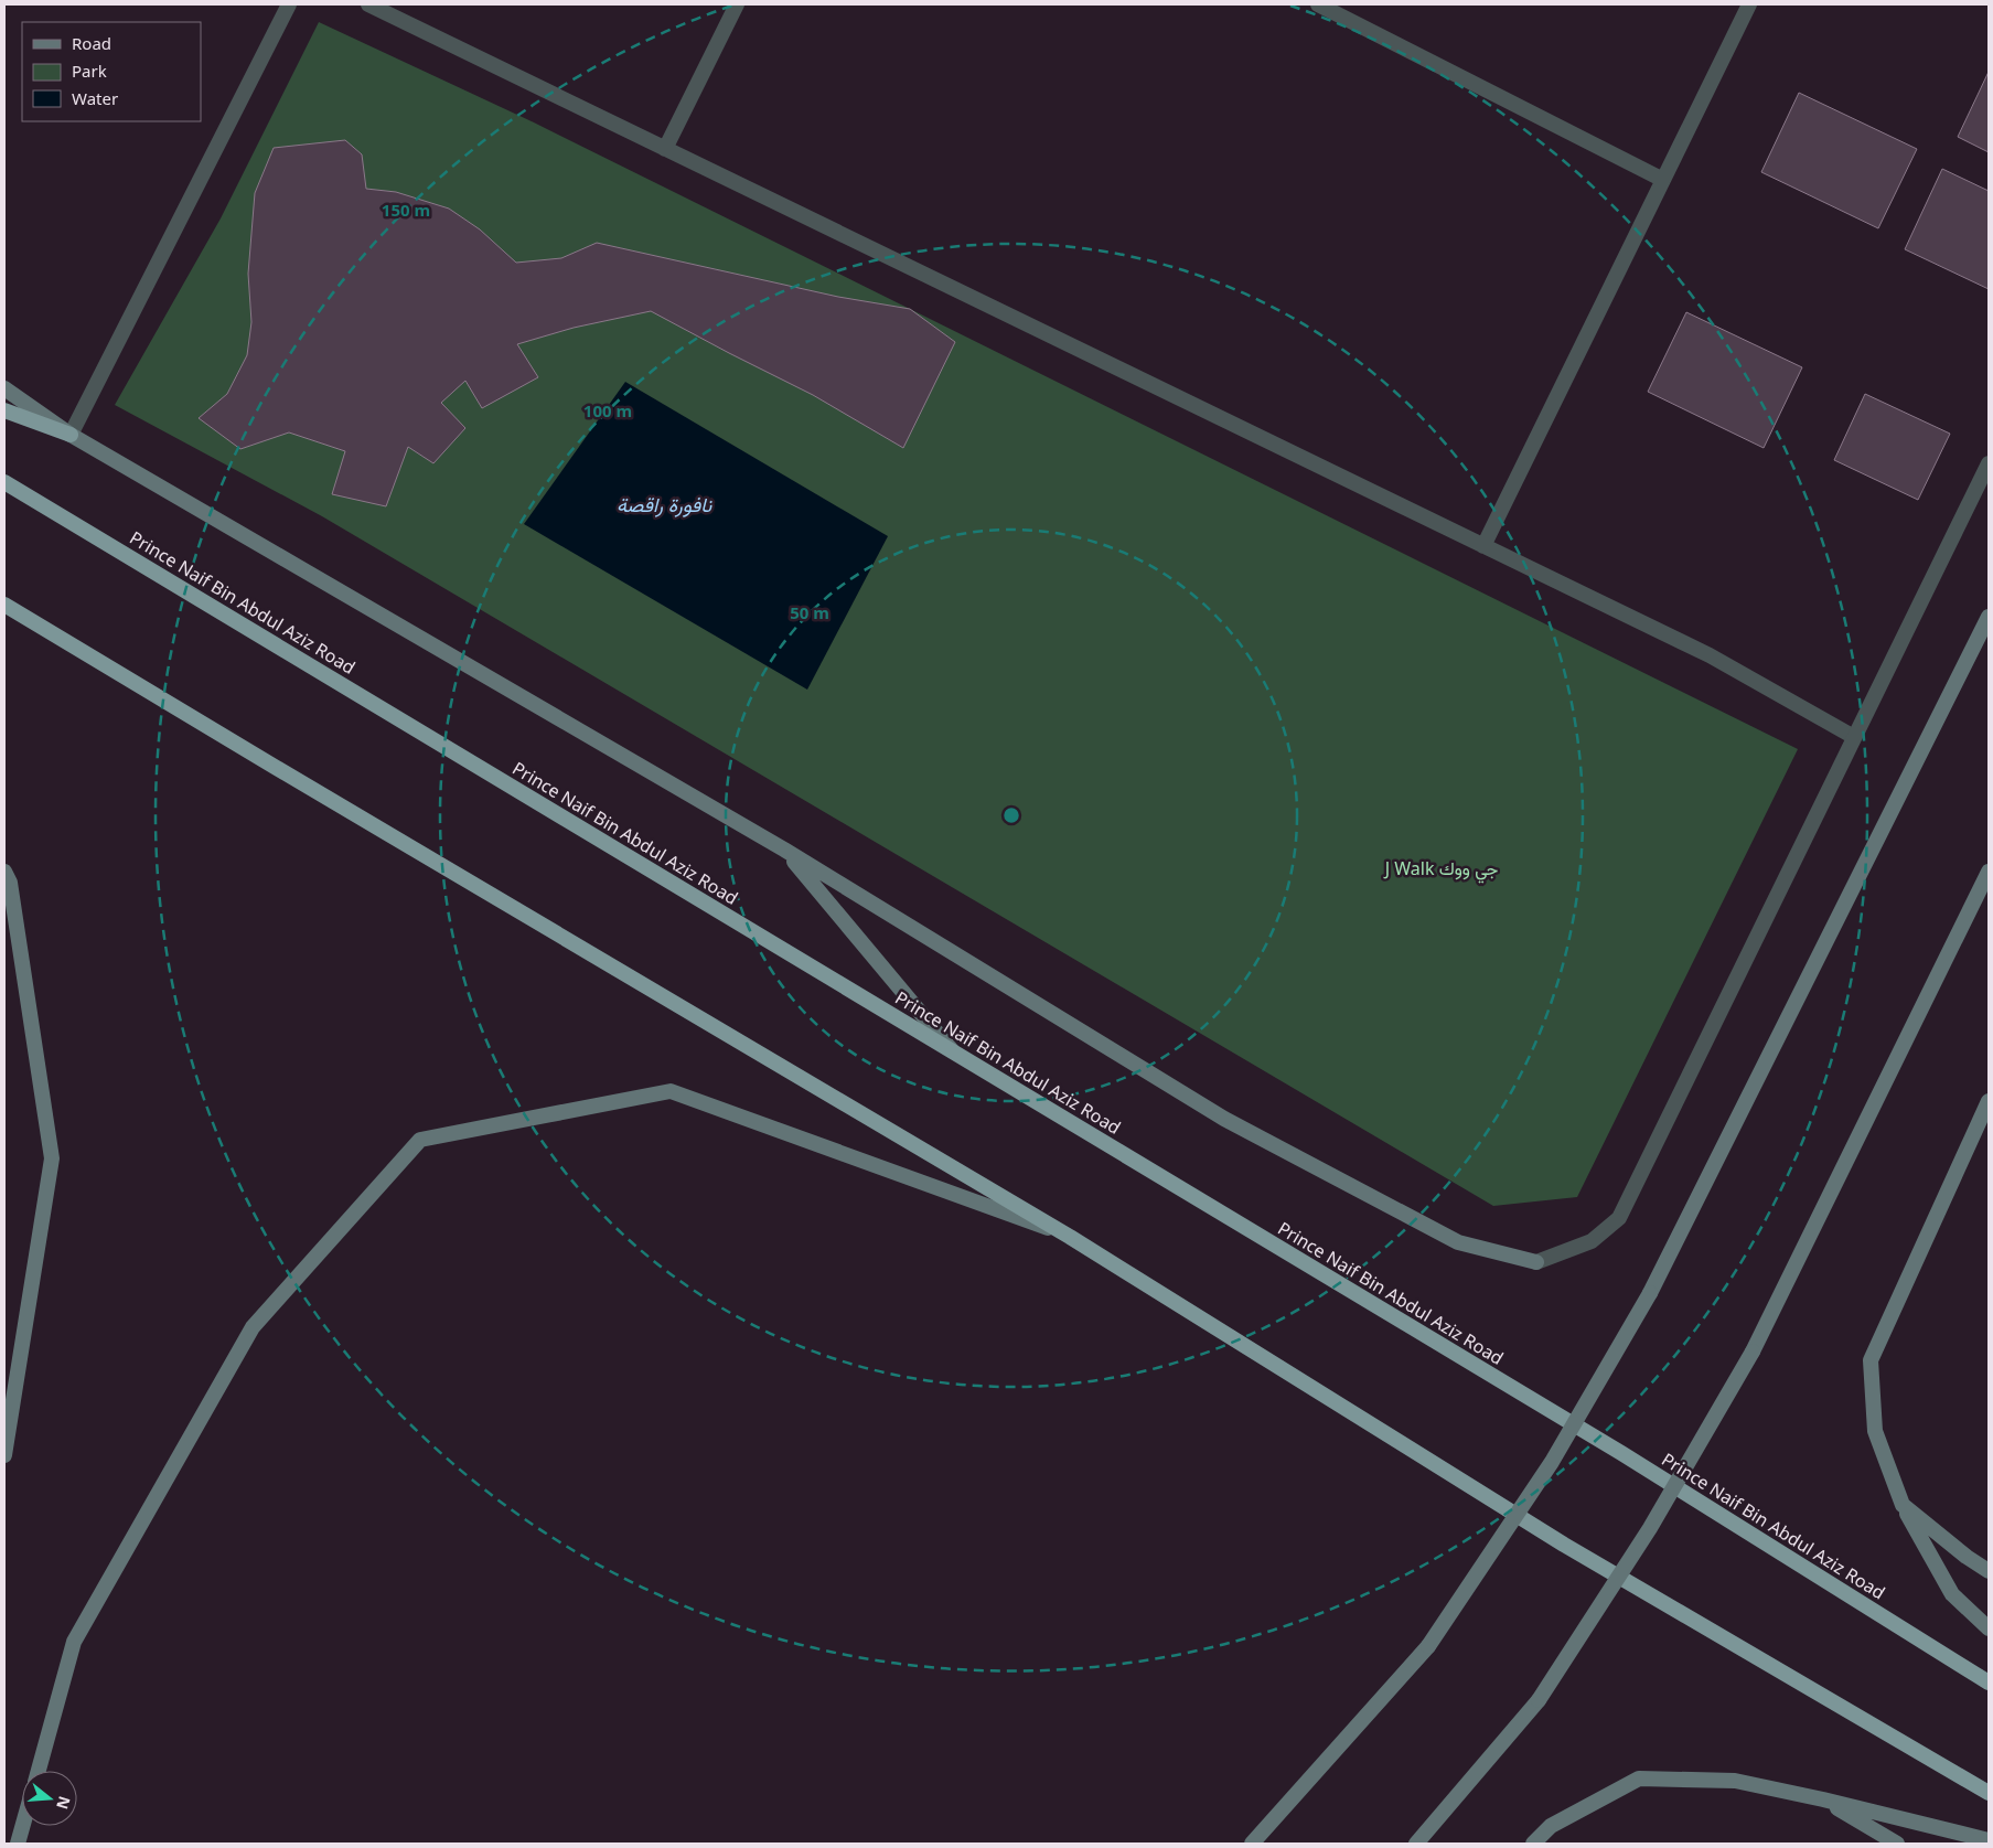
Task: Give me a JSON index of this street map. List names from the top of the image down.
{
  "streets": {
    "highway": ["Prince Naif Bin Abdul Aziz Road"]
  },
  "water": ["نافورة راقصة"],
  "parks": ["J Walk جي ووك"],
  "legend": ["Road", "Park", "Water"],
  "north": "right",
  "rings": ["150 m", "100 m", "50 m"]
}
